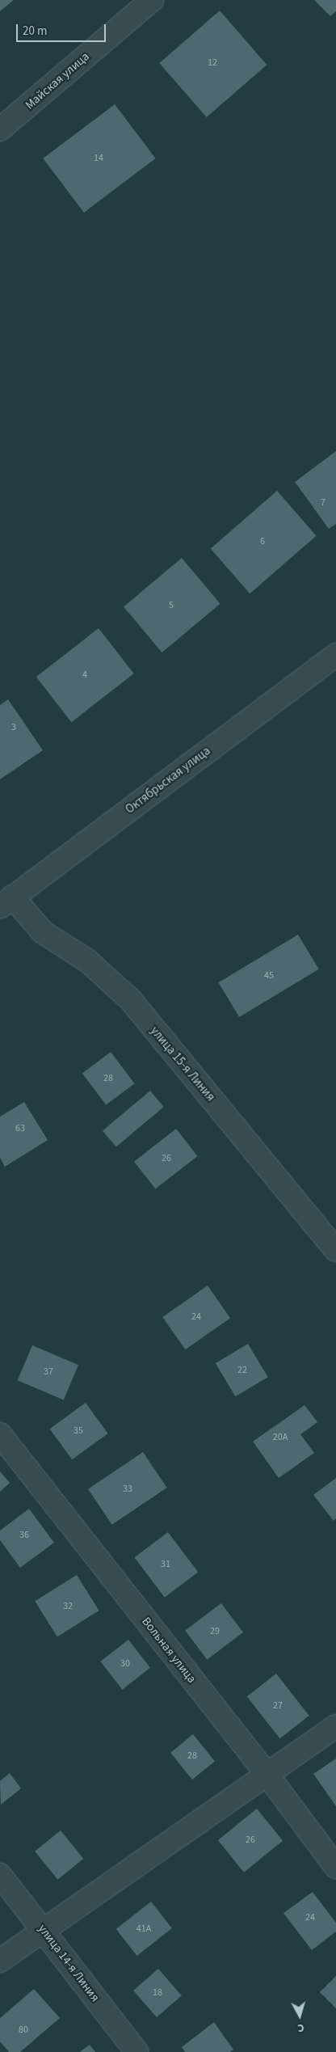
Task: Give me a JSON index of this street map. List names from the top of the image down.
{
  "streets": {
    "street": [
      "Майская улица",
      "Октябрьская улица",
      "улица 15-я Линия",
      "Вольная улица",
      "улица 14-я Линия"
    ]
  },
  "crossings": [
    ["Октябрьская улица", "улица 15-я Линия"]
  ],
  "house_numbers": [
    "12",
    "14",
    "7",
    "6",
    "5",
    "4",
    "3",
    "45",
    "28",
    "63",
    "26",
    "24",
    "22",
    "37",
    "35",
    "20А",
    "33",
    "36",
    "31",
    "32",
    "29",
    "30",
    "27",
    "28",
    "26",
    "24",
    "41А",
    "18",
    "80"
  ],
  "scale_bar": "20 m",
  "north": "bottom"
}
